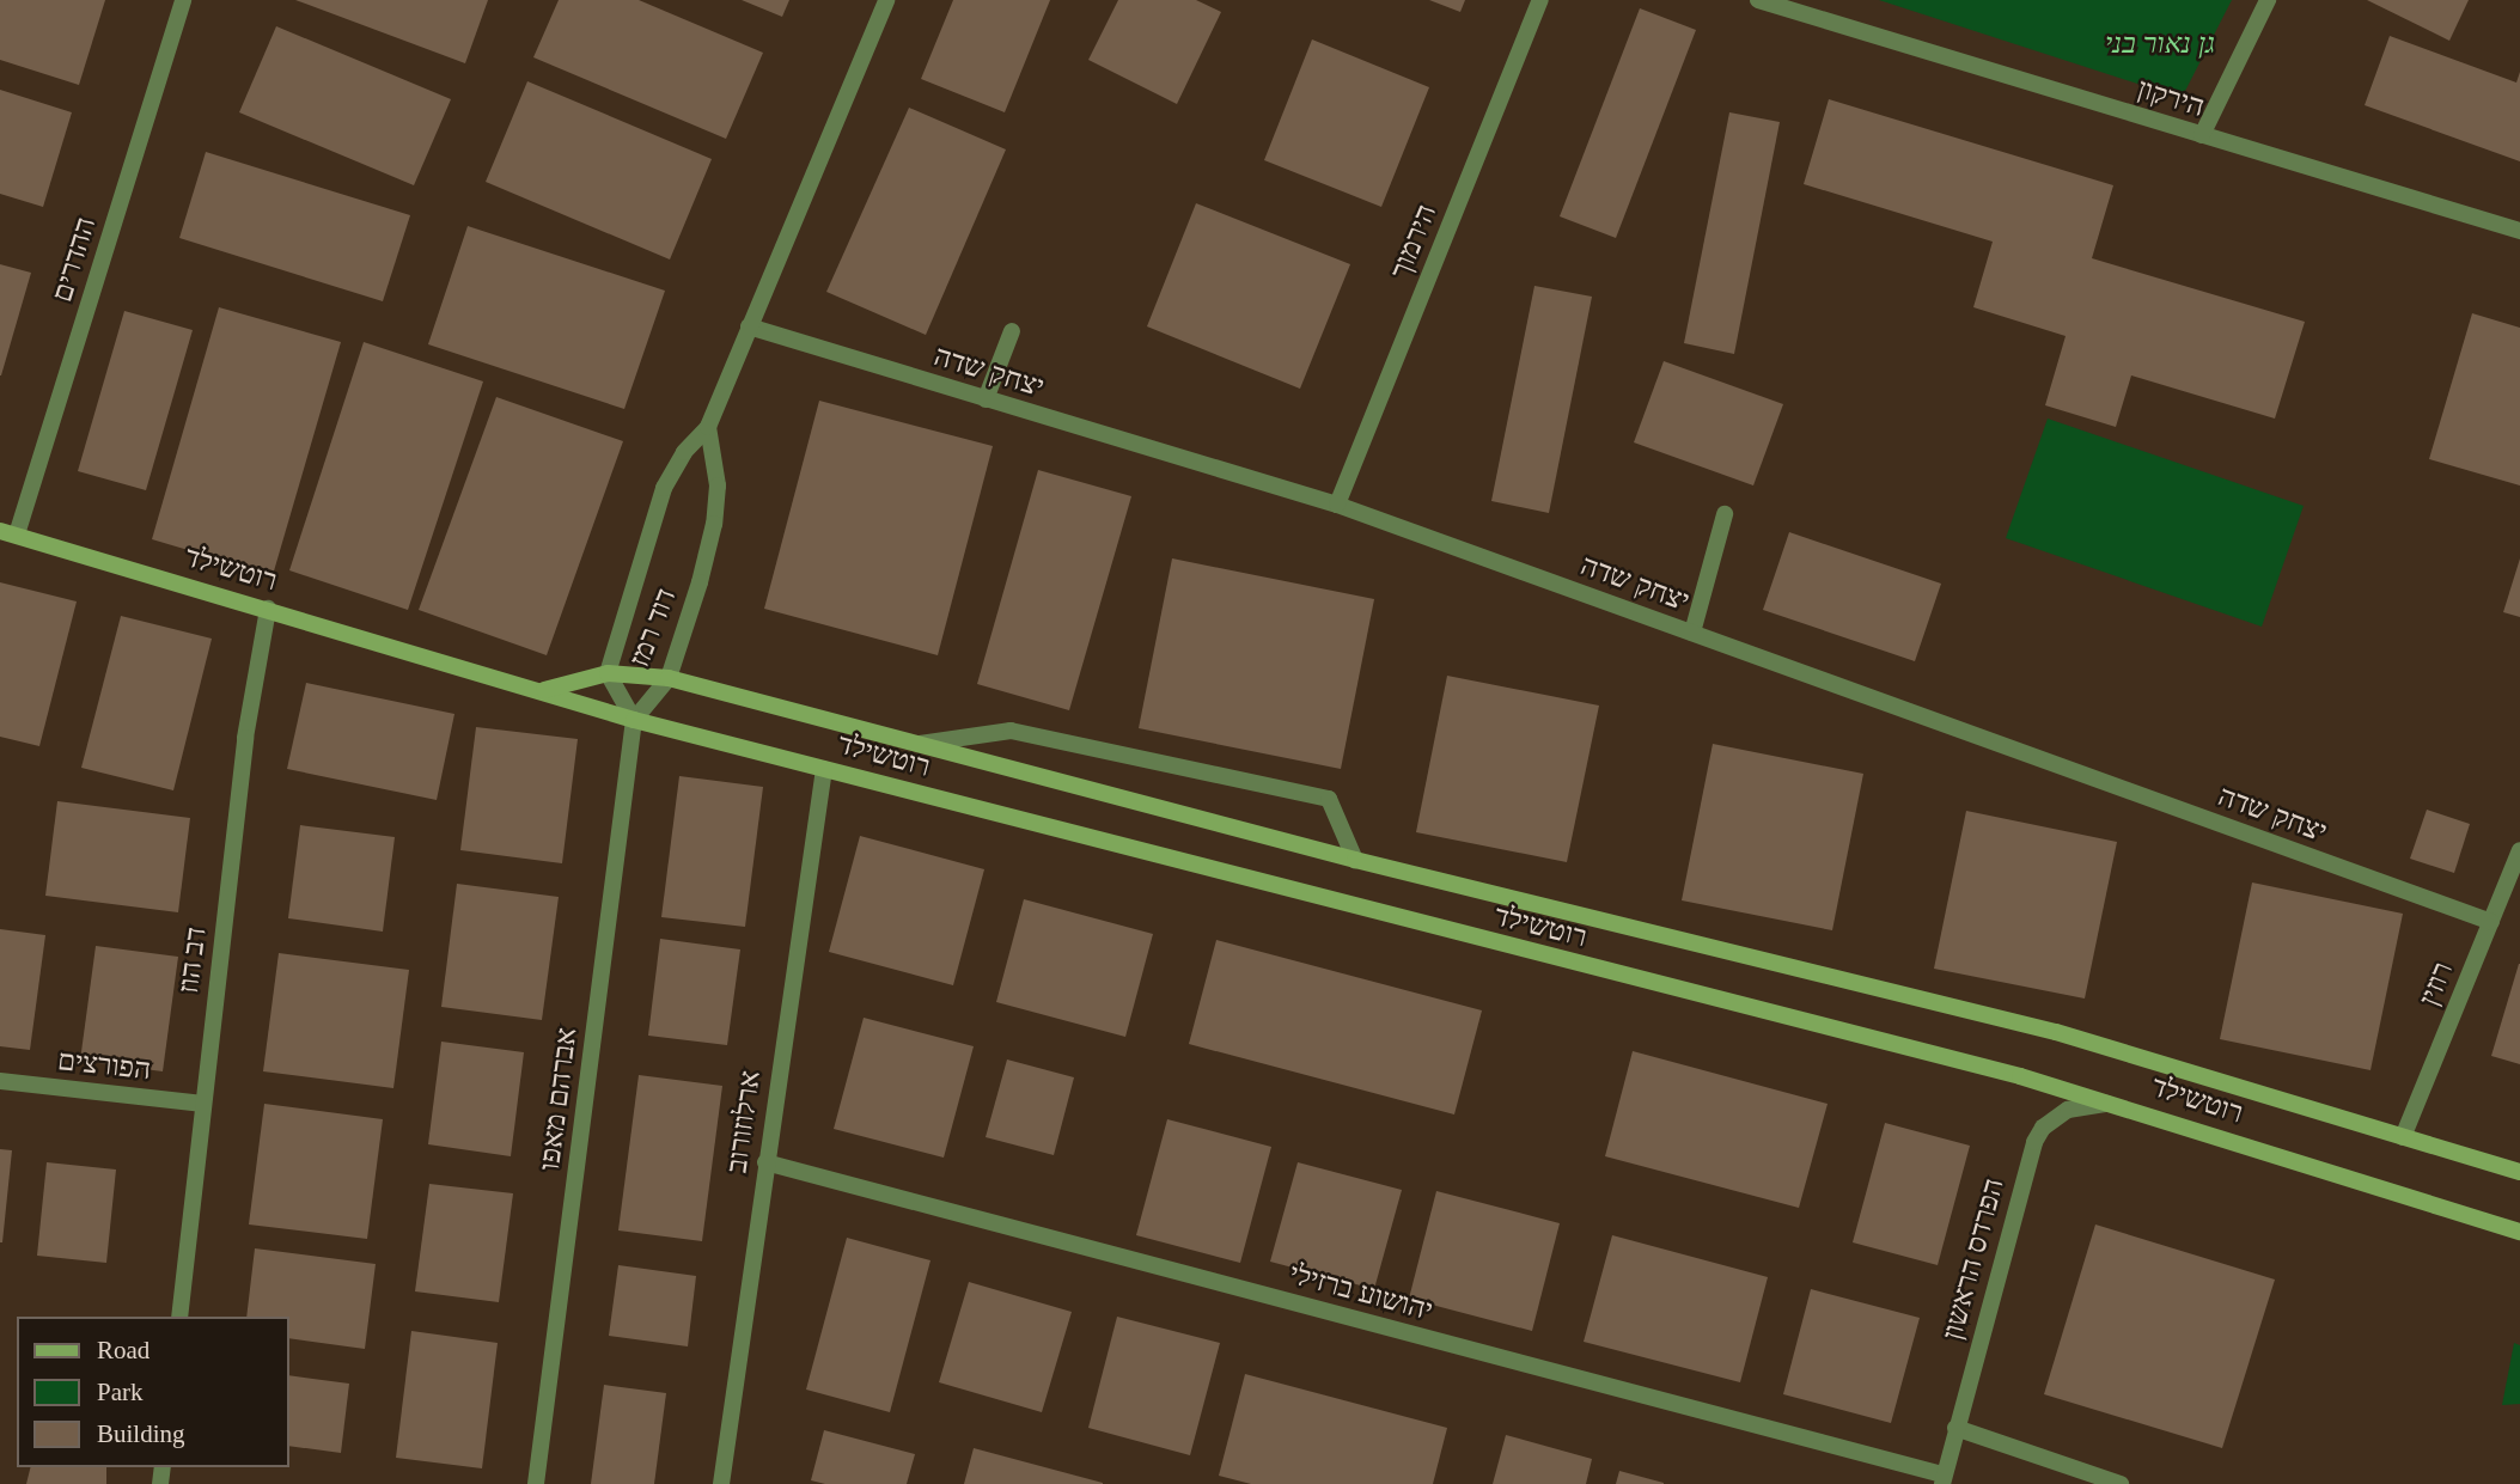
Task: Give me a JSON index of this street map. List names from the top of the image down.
{
  "streets": {
    "main road": ["רוטשילד"],
    "street": [
      "הירקון",
      "הירמוך",
      "ההדרים",
      "יצחק שדה",
      "דוד רמז",
      "דב הוז",
      "רוזין",
      "הפורצים",
      "אברהם מאפו",
      "ארלוזורוב",
      "הפרדס הראשון",
      "יהושוע ברזילי"
    ]
  },
  "crossings": [
    ["הירמוך", "יצחק שדה"],
    ["ההדרים", "רוטשילד"],
    ["יצחק שדה", "דוד רמז"],
    ["יצחק שדה", "רוזין"],
    ["רוטשילד", "דוד רמז"],
    ["רוטשילד", "דב הוז"],
    ["רוטשילד", "רוזין"],
    ["רוטשילד", "אברהם מאפו"],
    ["רוטשילד", "ארלוזורוב"],
    ["רוטשילד", "הפרדס הראשון"],
    ["דוד רמז", "אברהם מאפו"],
    ["דב הוז", "הפורצים"],
    ["ארלוזורוב", "יהושוע ברזילי"],
    ["הפרדס הראשון", "יהושוע ברזילי"]
  ],
  "parks": ["גן נאור בני"],
  "legend": ["Road", "Park", "Building"]
}
